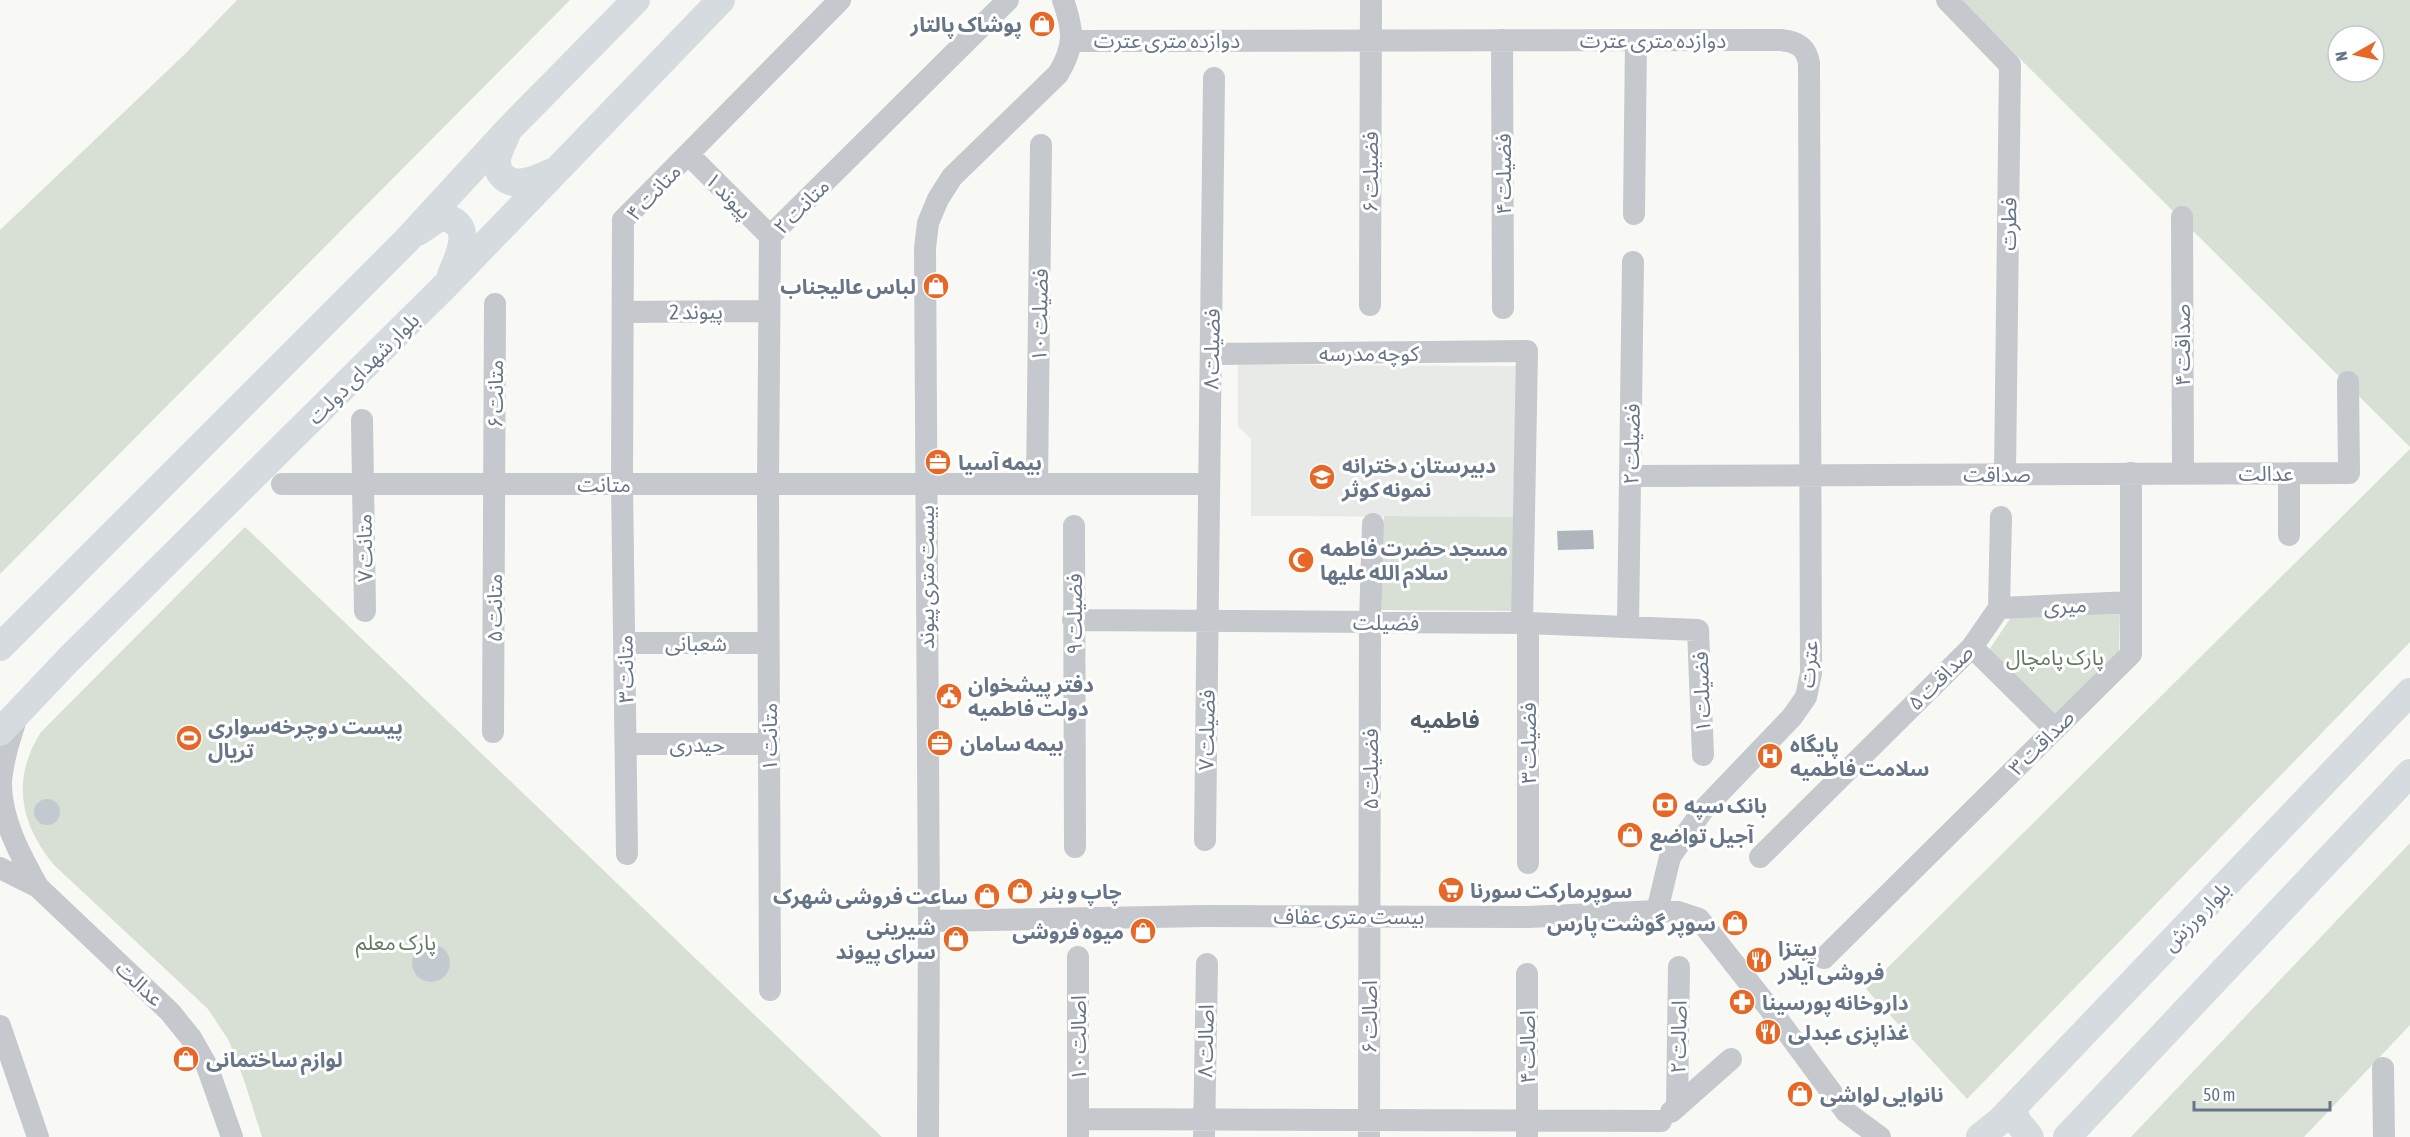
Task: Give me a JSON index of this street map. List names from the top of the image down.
{
  "streets": {
    "main road": ["بلوار شهدای دولت", "بلوار ورزش"],
    "street": [
      "دوازده متری عترت",
      "فضیلت ۶",
      "فضیلت ۴",
      "متانت ۴",
      "پیوند ۱",
      "متانت ۲",
      "فطرت",
      "پیوند 2",
      "فضیلت ۱۰",
      "صداقت ۴",
      "فضیلت ۸",
      "کوچه مدرسه",
      "متانت ۶",
      "فضیلت ۲",
      "عدالت",
      "صداقت",
      "متانت",
      "متانت ۷",
      "بیست متری پیوند",
      "میری",
      "متانت ۵",
      "فضیلت ۹",
      "فضیلت",
      "شعبانی",
      "عترت",
      "متانت ۳",
      "صداقت ۵",
      "فضیلت ۱",
      "فضیلت ۷",
      "متانت ۱",
      "صداقت ۳",
      "فضیلت ۳",
      "حیدری",
      "فضیلت ۵",
      "بیست متری عفاف",
      "اصالت ۶",
      "اصالت ۲",
      "اصالت ۱۰",
      "اصالت ۸",
      "اصالت ۴"
    ]
  },
  "crossings": [
    ["دوازده متری عترت", "فضیلت ۶"],
    ["دوازده متری عترت", "فضیلت ۴"],
    ["دوازده متری عترت", "صداقت"],
    ["دوازده متری عترت", "بیست متری پیوند"],
    ["دوازده متری عترت", "عترت"],
    ["متانت ۴", "پیوند ۱"],
    ["متانت ۴", "پیوند 2"],
    ["متانت ۴", "متانت"],
    ["متانت ۴", "متانت ۳"],
    ["پیوند ۱", "متانت ۲"],
    ["متانت ۲", "پیوند 2"],
    ["متانت ۲", "متانت"],
    ["متانت ۲", "متانت ۱"],
    ["فطرت", "صداقت"],
    ["صداقت ۴", "عدالت"],
    ["صداقت ۴", "صداقت"],
    ["فضیلت ۸", "کوچه مدرسه"],
    ["فضیلت ۸", "فضیلت"],
    ["فضیلت ۸", "فضیلت ۷"],
    ["کوچه مدرسه", "فضیلت ۳"],
    ["متانت ۶", "متانت"],
    ["متانت ۶", "متانت ۵"],
    ["فضیلت ۲", "فضیلت"],
    ["عدالت", "صداقت"],
    ["صداقت", "عترت"],
    ["صداقت", "صداقت ۳"],
    ["متانت", "متانت ۷"],
    ["متانت", "بیست متری پیوند"],
    ["متانت", "متانت ۵"],
    ["متانت", "متانت ۳"],
    ["متانت", "متانت ۱"],
    ["بیست متری پیوند", "بیست متری عفاف"],
    ["میری", "صداقت ۵"],
    ["میری", "صداقت ۳"],
    ["فضیلت ۹", "فضیلت"],
    ["فضیلت", "فضیلت ۱"],
    ["فضیلت", "فضیلت ۷"],
    ["فضیلت", "فضیلت ۳"],
    ["فضیلت", "فضیلت ۵"],
    ["شعبانی", "متانت ۳"],
    ["شعبانی", "متانت ۱"],
    ["عترت", "بیست متری عفاف"],
    ["متانت ۳", "حیدری"],
    ["متانت ۱", "حیدری"],
    ["فضیلت ۵", "بیست متری عفاف"],
    ["فضیلت ۵", "اصالت ۶"],
    ["بیست متری عفاف", "اصالت ۶"]
  ],
  "districts": ["فاطمیه"],
  "parks": ["پارک پامچال", "پارک معلم"],
  "places": {
    "shop": [
      "پوشاک پالتار",
      "لباس عالیجناب",
      "آجیل تواضع",
      "چاپ و بنر",
      "ساعت فروشی شهرک",
      "سوپر گوشت پارس",
      "میوه فروشی",
      "شیرینی سرای پیوند",
      "لوازم ساختمانی",
      "نانوایی لواشی"
    ],
    "office": ["بیمه آسیا", "بیمه سامان"],
    "school or university": ["دبیرستان دخترانه نمونه کوثر"],
    "mosque": ["مسجد حضرت فاطمه سلام الله علیها"],
    "public building": ["دفتر پیشخوان دولت فاطمیه"],
    "sports": ["پیست دوچرخه‌سواری تریال"],
    "hospital": ["پایگاه سلامت فاطمیه"],
    "bank": ["بانک سپه"],
    "supermarket": ["سوپرمارکت سورنا"],
    "restaurant": ["پیتزا فروشی آیلار", "غذاپزی عبدلی"],
    "pharmacy": ["داروخانه پورسینا"]
  },
  "scale_bar": "50 m",
  "north": "left"
}
